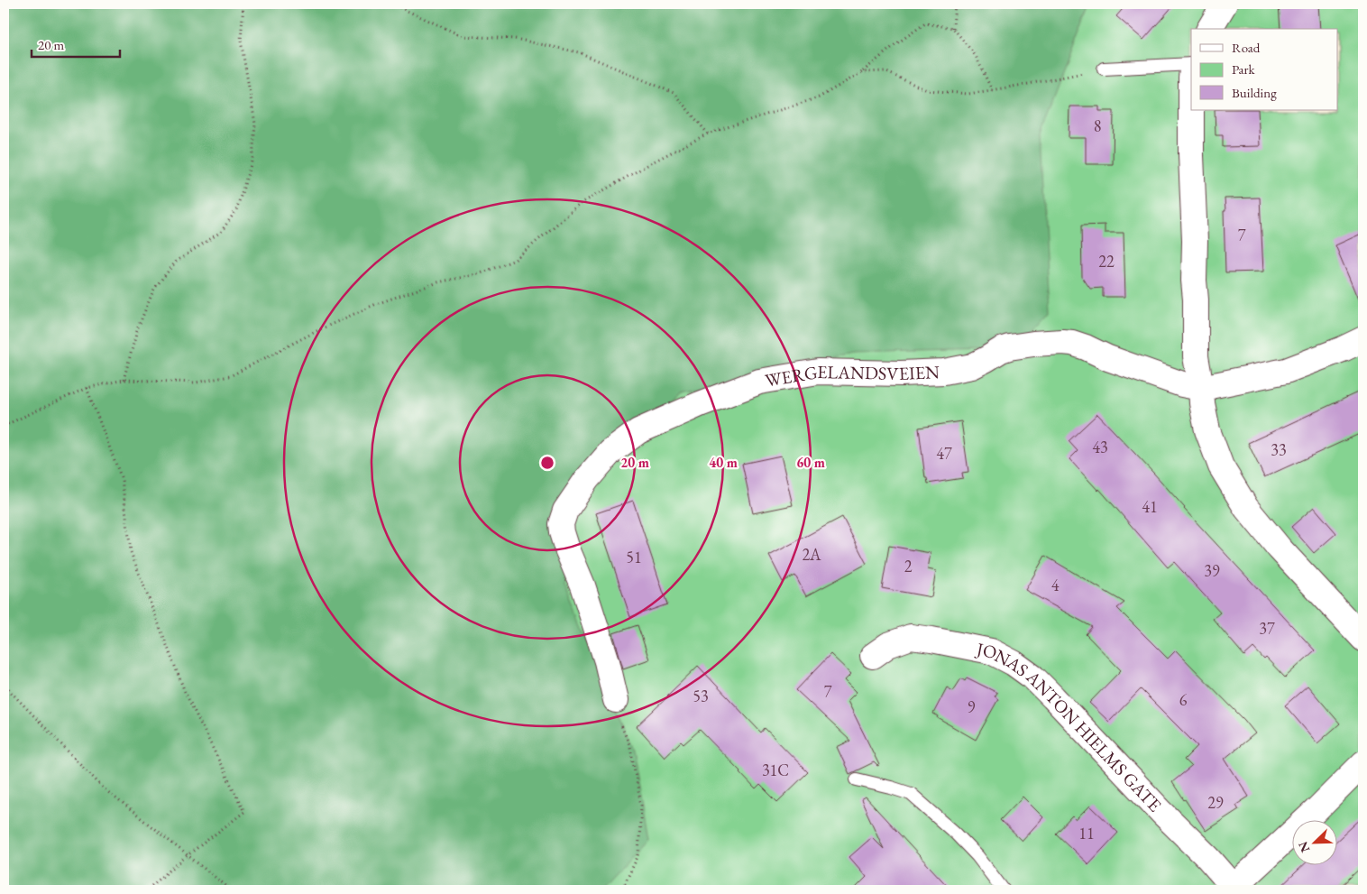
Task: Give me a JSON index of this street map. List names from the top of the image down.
{
  "streets": {
    "street": ["WERGELANDSVEIEN", "JONAS ANTON HIELMS GATE"]
  },
  "house_numbers": [
    "8",
    "7",
    "22",
    "43",
    "33",
    "47",
    "41",
    "2A",
    "51",
    "2",
    "39",
    "4",
    "37",
    "7",
    "53",
    "6",
    "9",
    "31C",
    "29",
    "11"
  ],
  "legend": ["Road", "Park", "Building"],
  "scale_bar": "20 m",
  "north": "bottom left",
  "rings": ["20 m", "40 m", "60 m"]
}
